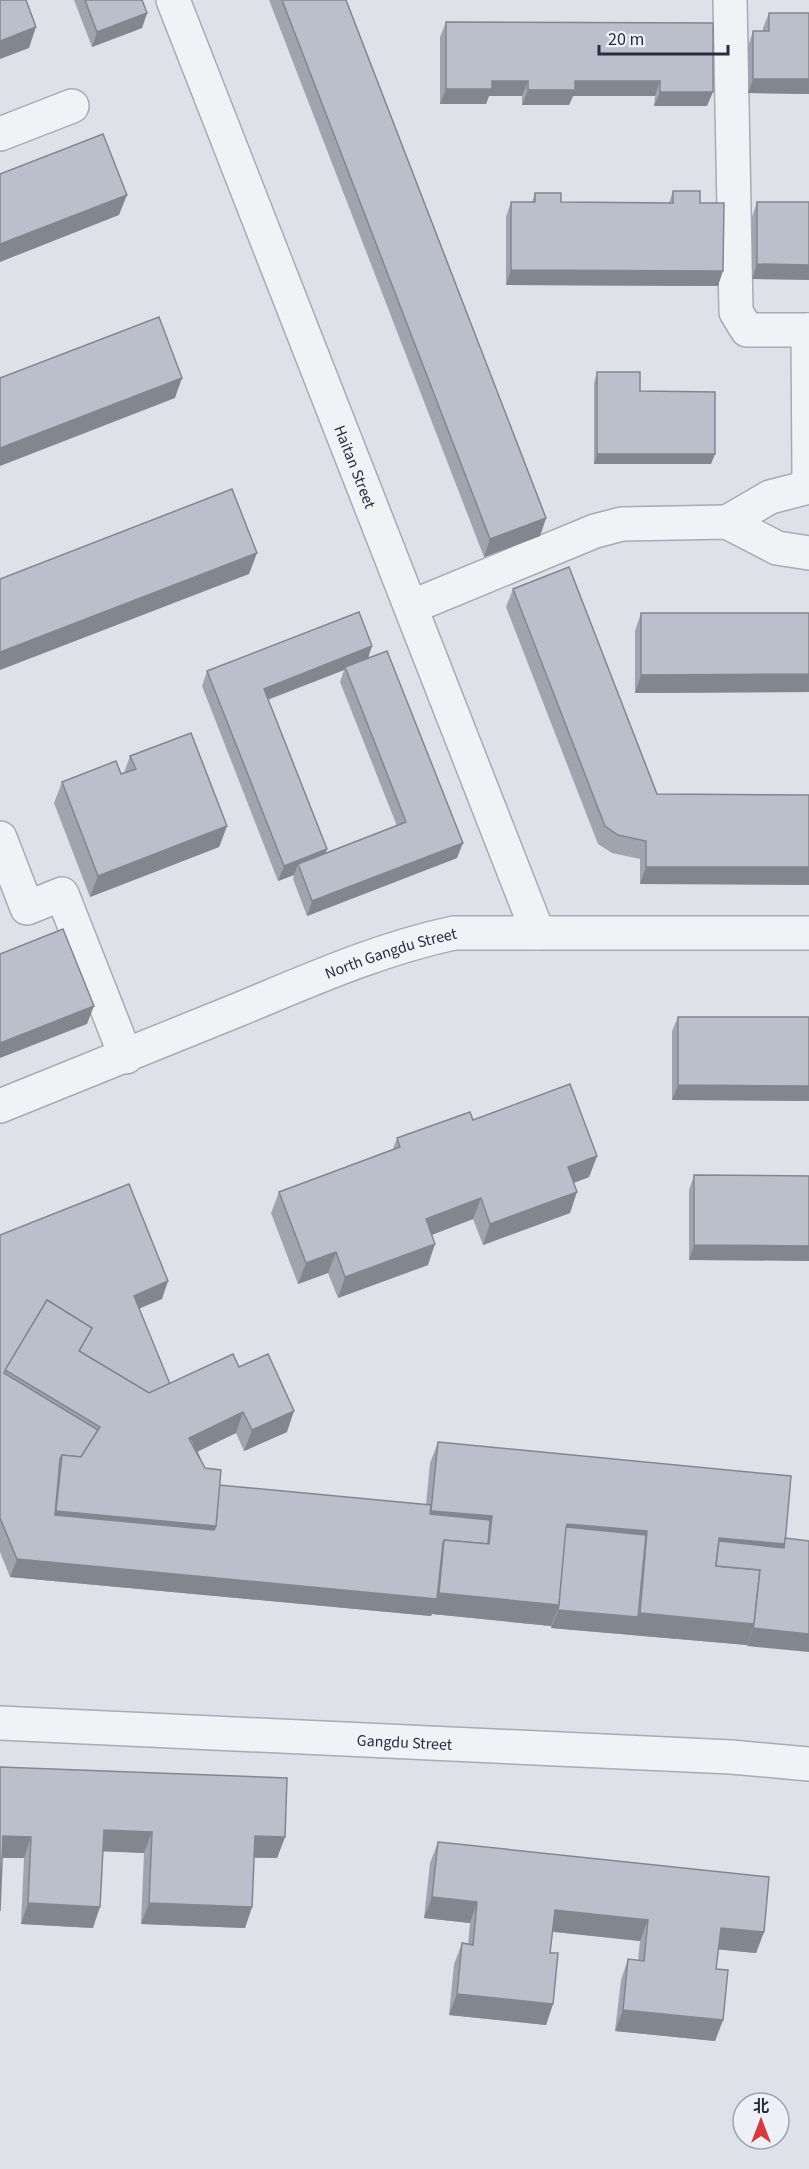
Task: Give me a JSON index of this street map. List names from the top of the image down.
{
  "streets": {
    "street": ["Haitan Street", "North Gangdu Street", "Gangdu Street"]
  },
  "crossings": [
    ["Haitan Street", "North Gangdu Street"]
  ],
  "scale_bar": "20 m",
  "north": "top"
}
